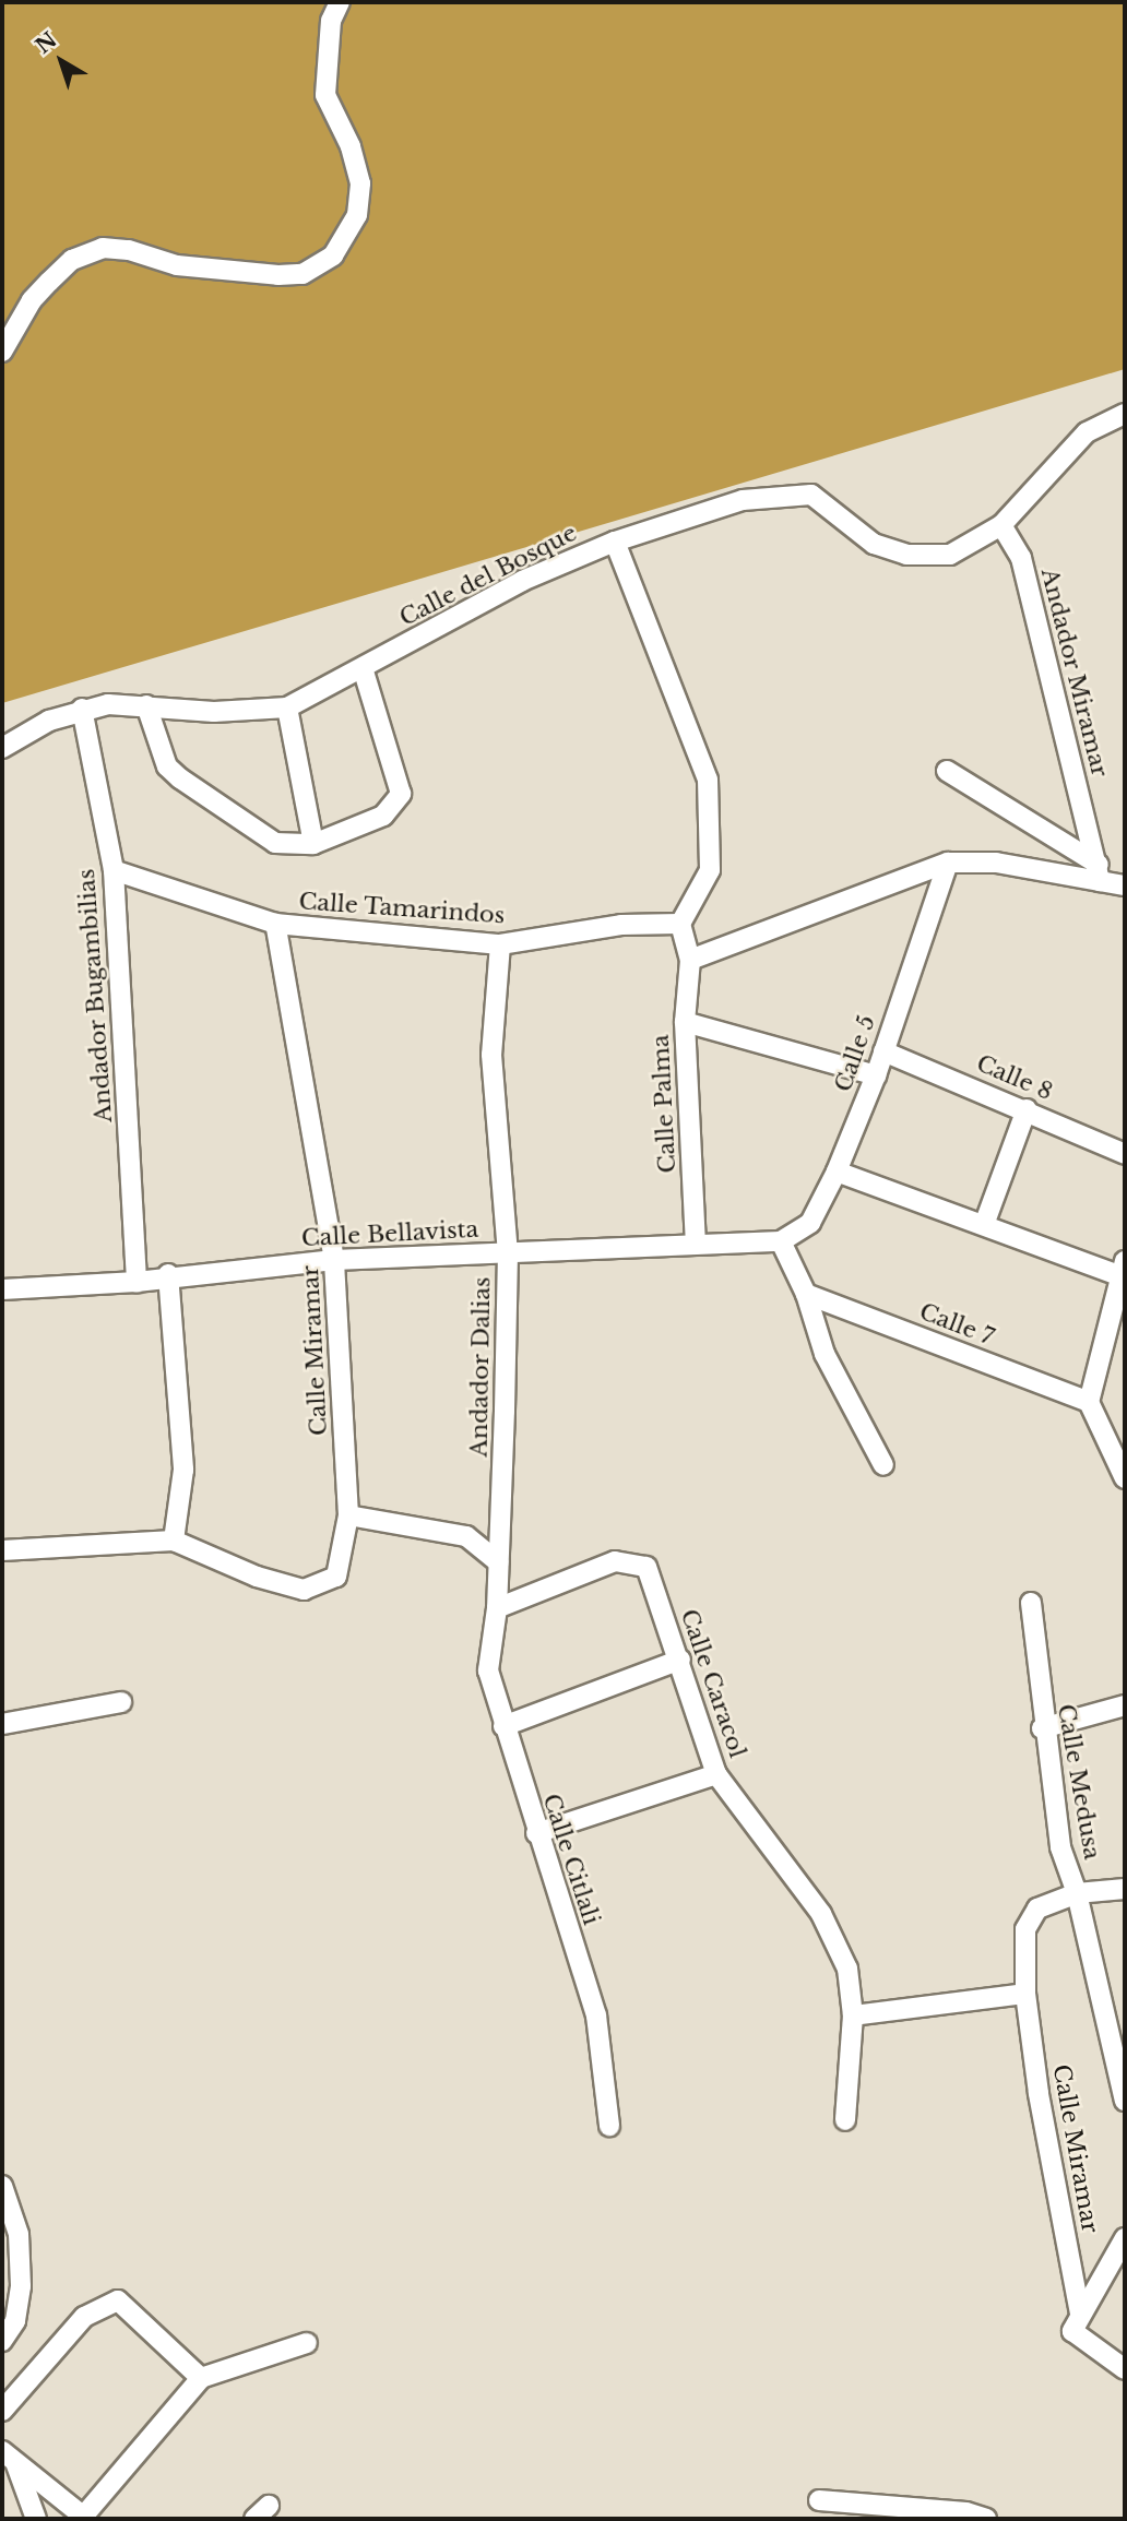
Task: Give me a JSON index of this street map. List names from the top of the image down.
{
  "streets": {
    "street": [
      "Calle del Bosque",
      "Andador Miramar",
      "Calle Tamarindos",
      "Andador Bugambilias",
      "Calle 5",
      "Calle 8",
      "Calle Palma",
      "Calle Bellavista",
      "Calle 7",
      "Calle Miramar",
      "Andador Dalias",
      "Calle Caracol",
      "Calle Medusa",
      "Calle Citlali"
    ]
  },
  "crossings": [
    ["Calle del Bosque", "Andador Miramar"],
    ["Calle del Bosque", "Andador Bugambilias"],
    ["Calle Tamarindos", "Andador Bugambilias"],
    ["Calle Tamarindos", "Calle Palma"],
    ["Calle Tamarindos", "Calle Miramar"],
    ["Calle Tamarindos", "Andador Dalias"],
    ["Andador Bugambilias", "Calle Bellavista"],
    ["Calle 5", "Calle 8"],
    ["Calle 5", "Calle Bellavista"],
    ["Calle Palma", "Calle Bellavista"],
    ["Calle Bellavista", "Calle Miramar"],
    ["Calle Bellavista", "Andador Dalias"],
    ["Calle Miramar", "Calle Medusa"],
    ["Andador Dalias", "Calle Caracol"],
    ["Andador Dalias", "Calle Citlali"],
    ["Calle Caracol", "Calle Citlali"]
  ],
  "north": "top left"
}
